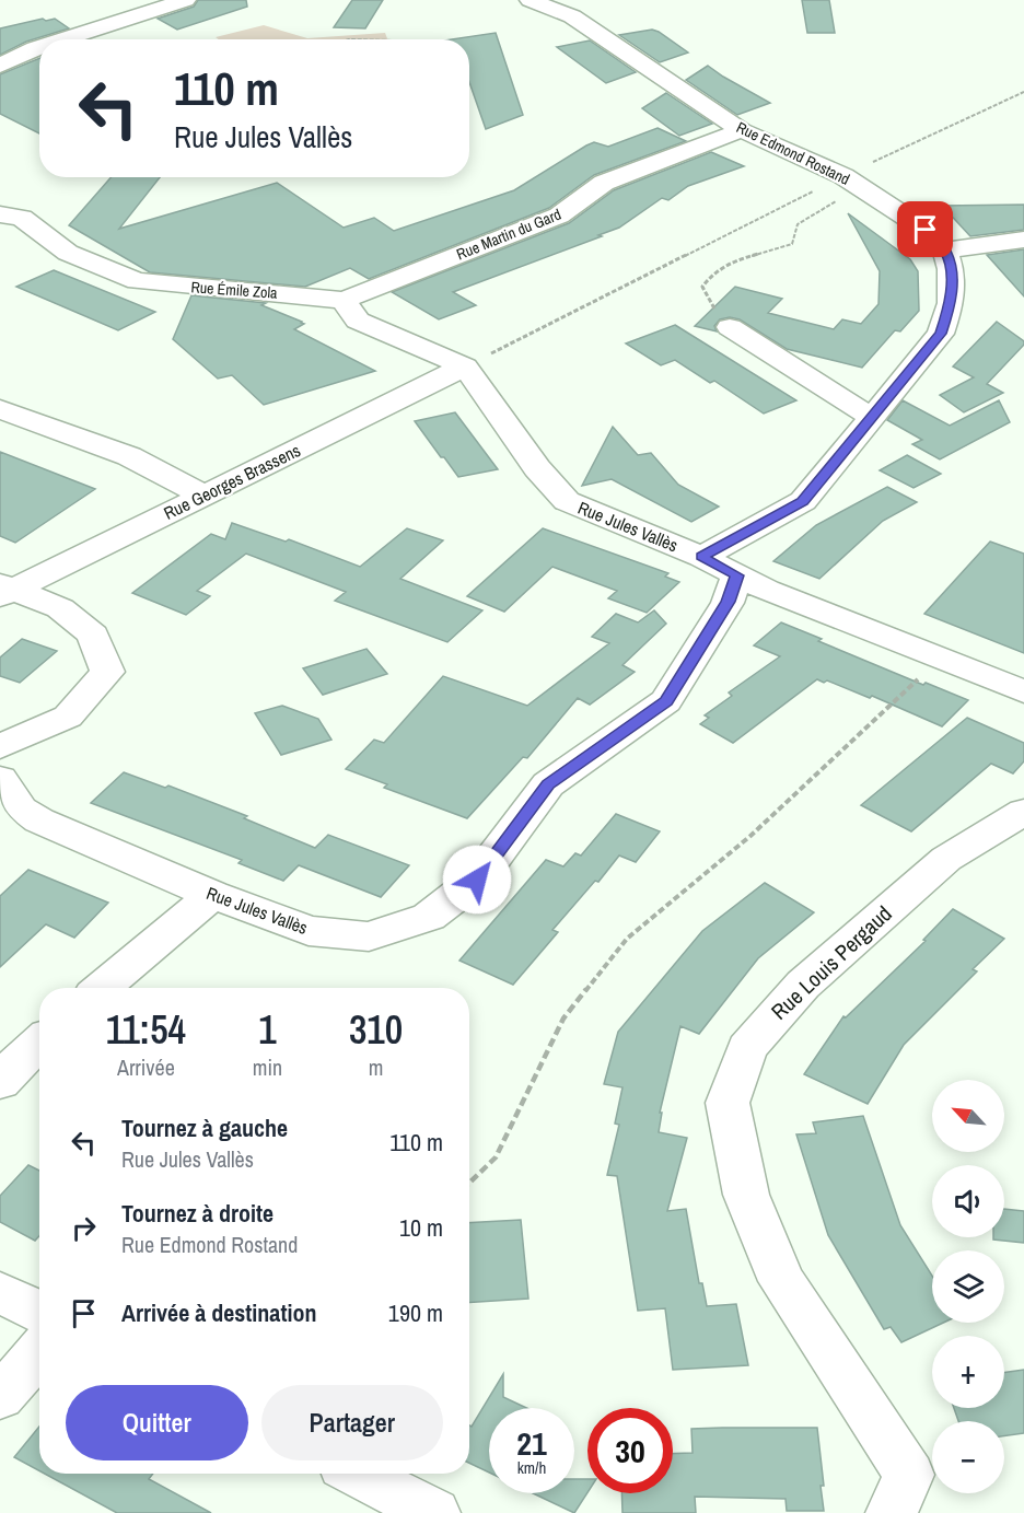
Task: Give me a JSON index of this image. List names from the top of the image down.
{
  "streets": {
    "street": [
      "Rue Edmond Rostand",
      "Rue Martin du Gard",
      "Rue Émile Zola",
      "Rue Georges Brassens",
      "Rue Jules Vallès",
      "Rue Louis Pergaud"
    ]
  },
  "crossings": [
    ["Rue Edmond Rostand", "Rue Martin du Gard"],
    ["Rue Martin du Gard", "Rue Émile Zola"],
    ["Rue Georges Brassens", "Rue Jules Vallès"]
  ],
  "north": "top left",
  "page": {
    "turn": ["110 m", "Rue Jules Vallès"],
    "eta": [
      "11:54",
      "Arrivée",
      "1",
      "min",
      "310",
      "m"
    ],
    "map_buttons": ["+", "−"],
    "list": [
      {
        "name": "Tournez à gauche",
        "note": "Rue Jules Vallès",
        "value": "110 m"
      },
      {
        "name": "Tournez à droite",
        "note": "Rue Edmond Rostand",
        "value": "10 m"
      },
      {
        "name": "Arrivée à destination",
        "value": "190 m"
      }
    ],
    "buttons": ["Quitter", "Partager"],
    "speed": "21 km/h",
    "limit": "30"
  }
}
